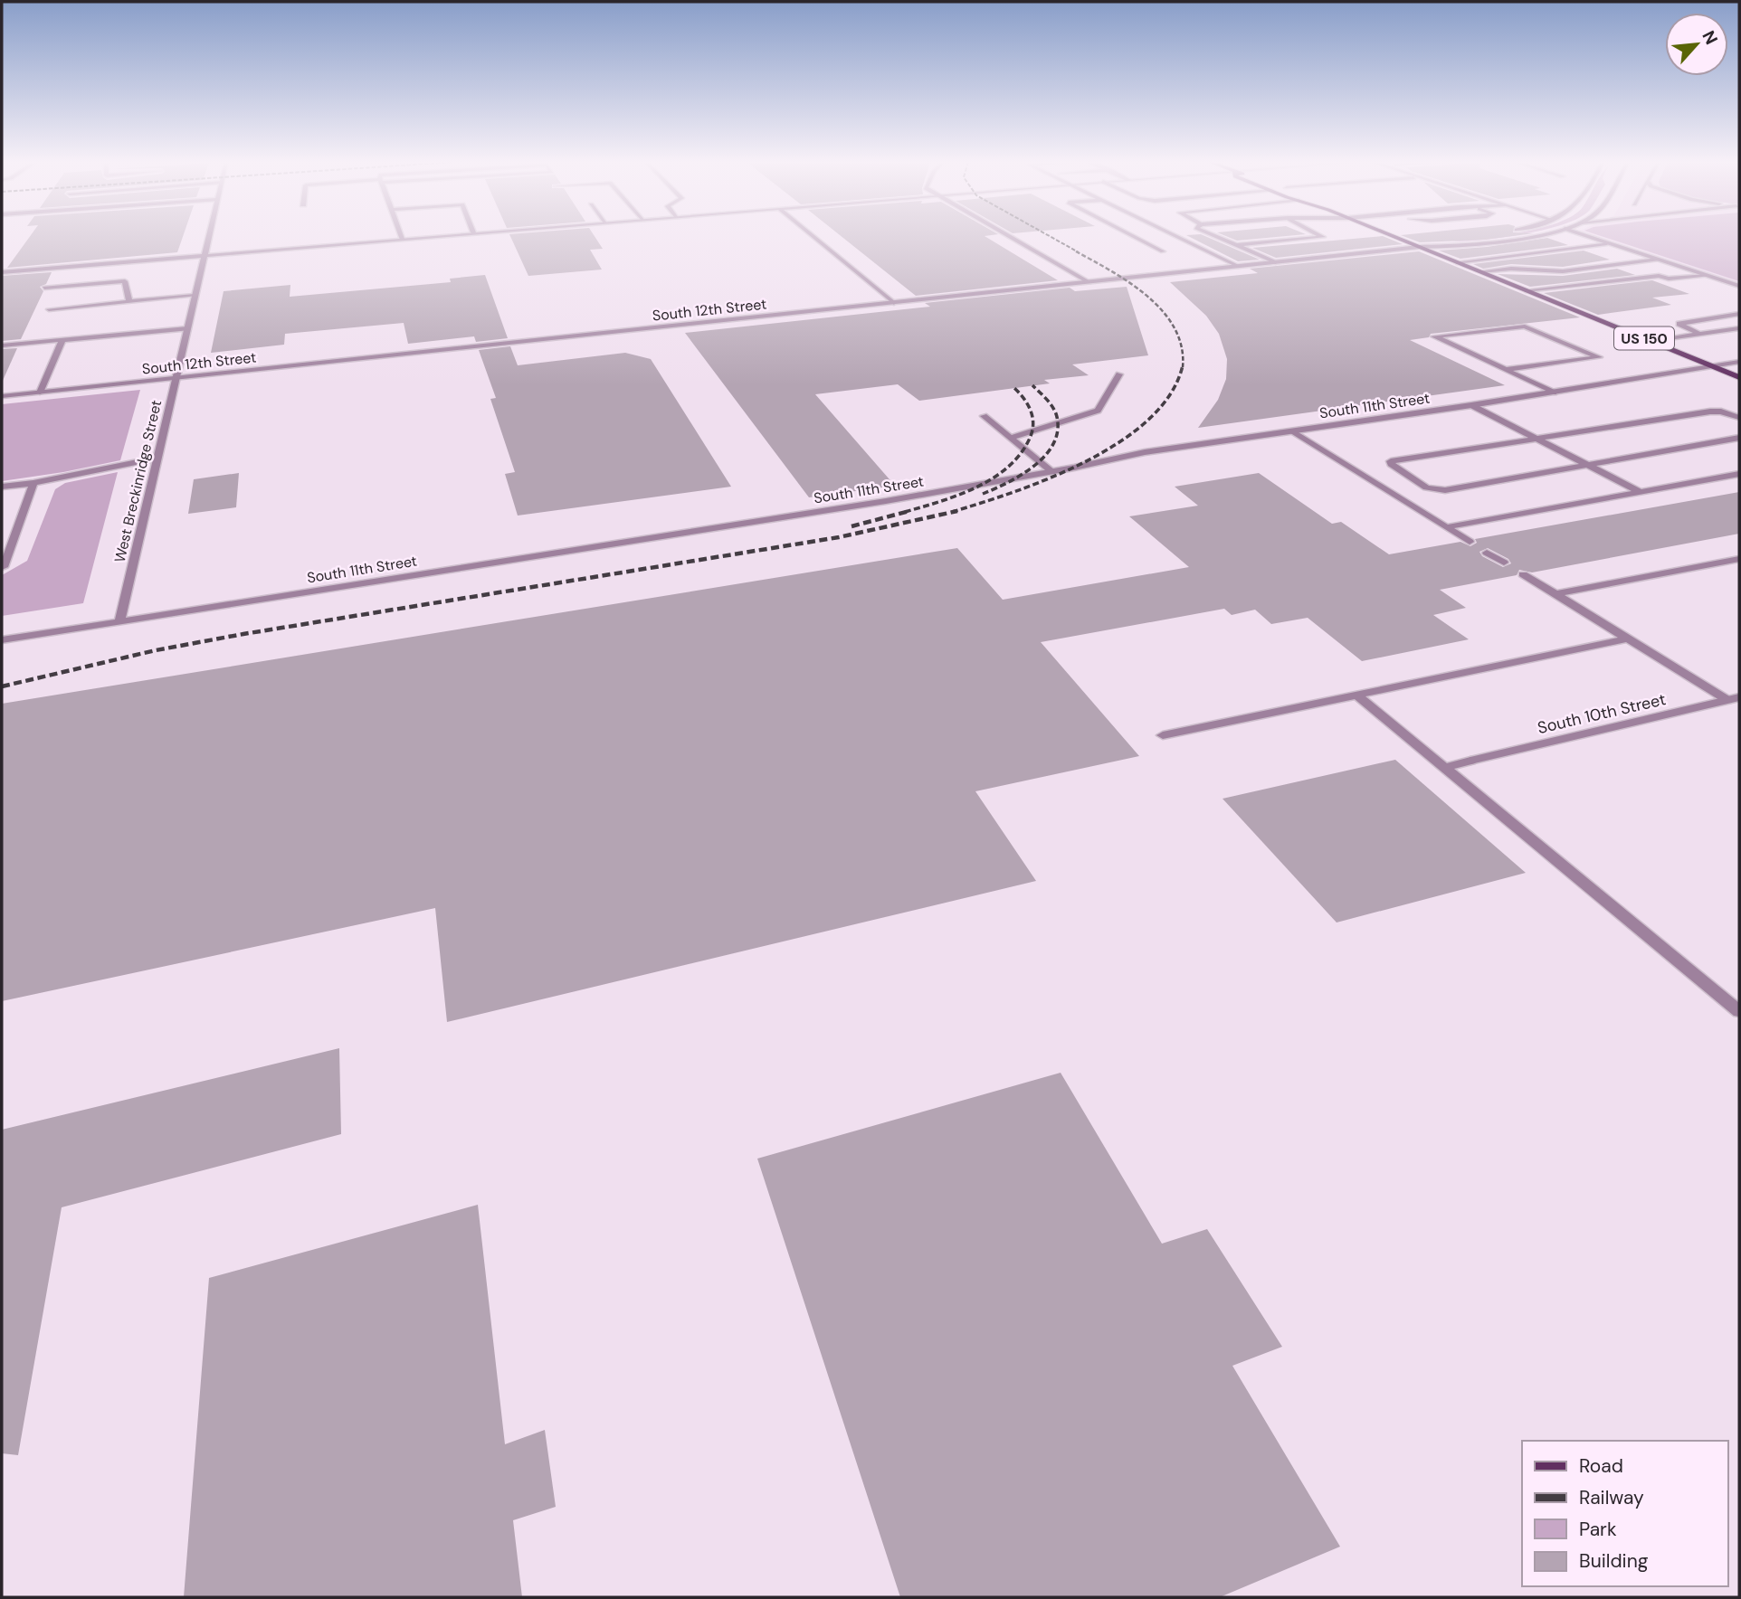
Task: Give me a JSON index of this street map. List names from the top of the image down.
{
  "streets": {
    "main road": ["US 150"],
    "street": [
      "South 12th Street",
      "South 11th Street",
      "West Breckinridge Street",
      "South 10th Street"
    ]
  },
  "crossings": [
    ["South 12th Street", "US 150"],
    ["South 12th Street", "West Breckinridge Street"],
    ["US 150", "South 11th Street"],
    ["South 11th Street", "West Breckinridge Street"]
  ],
  "legend": [
    "Road",
    "Railway",
    "Park",
    "Building"
  ],
  "north": "top right"
}
